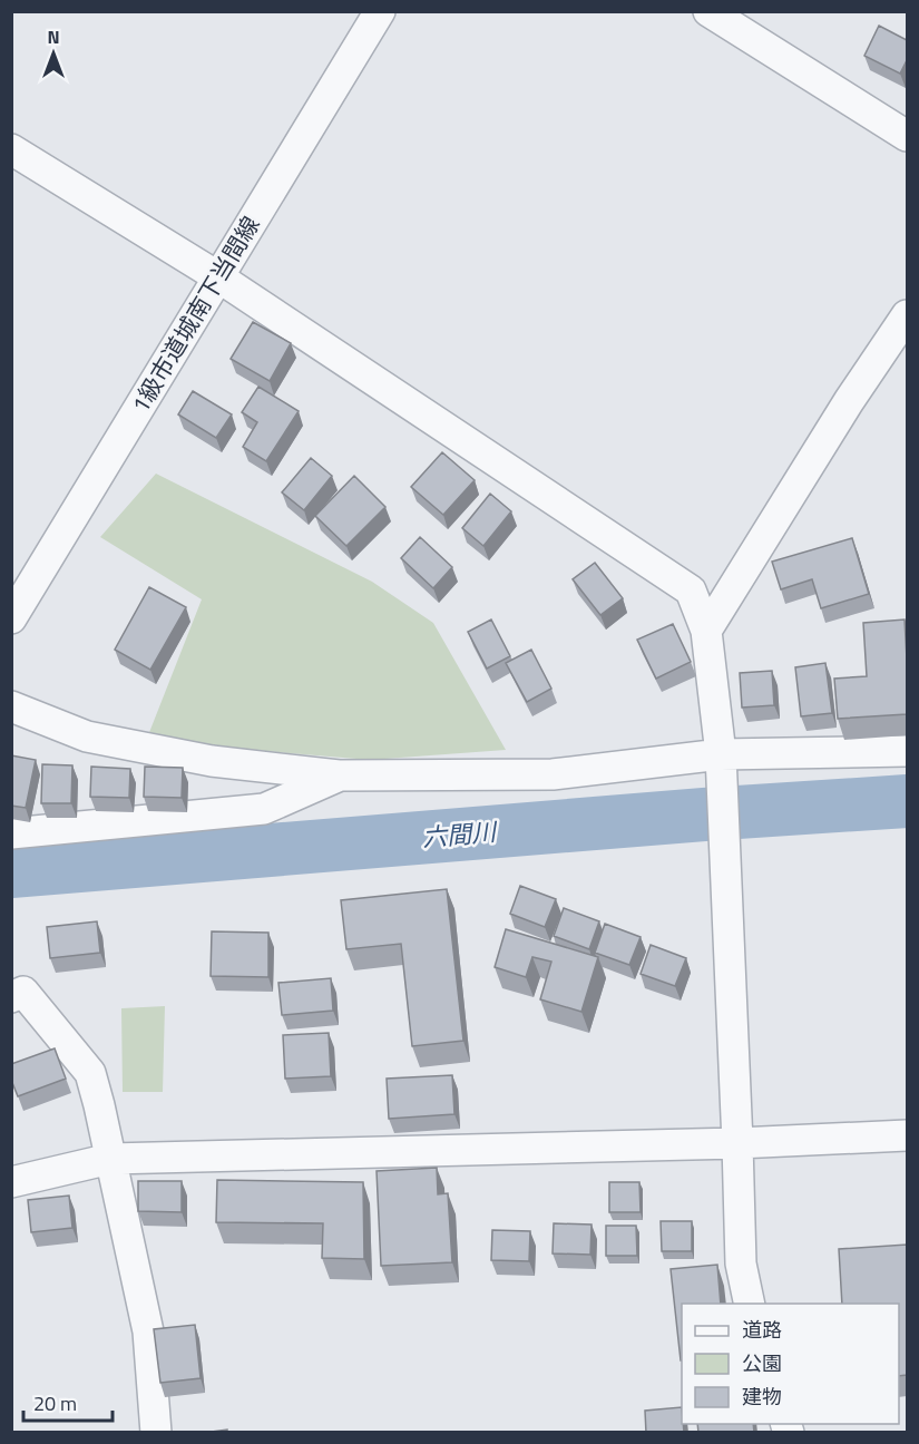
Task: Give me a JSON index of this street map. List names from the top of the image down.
{
  "streets": {
    "street": ["1級市道城南下当間線"]
  },
  "water": ["六間川"],
  "legend": ["道路", "公園", "建物"],
  "scale_bar": "20 m",
  "north": "top"
}
